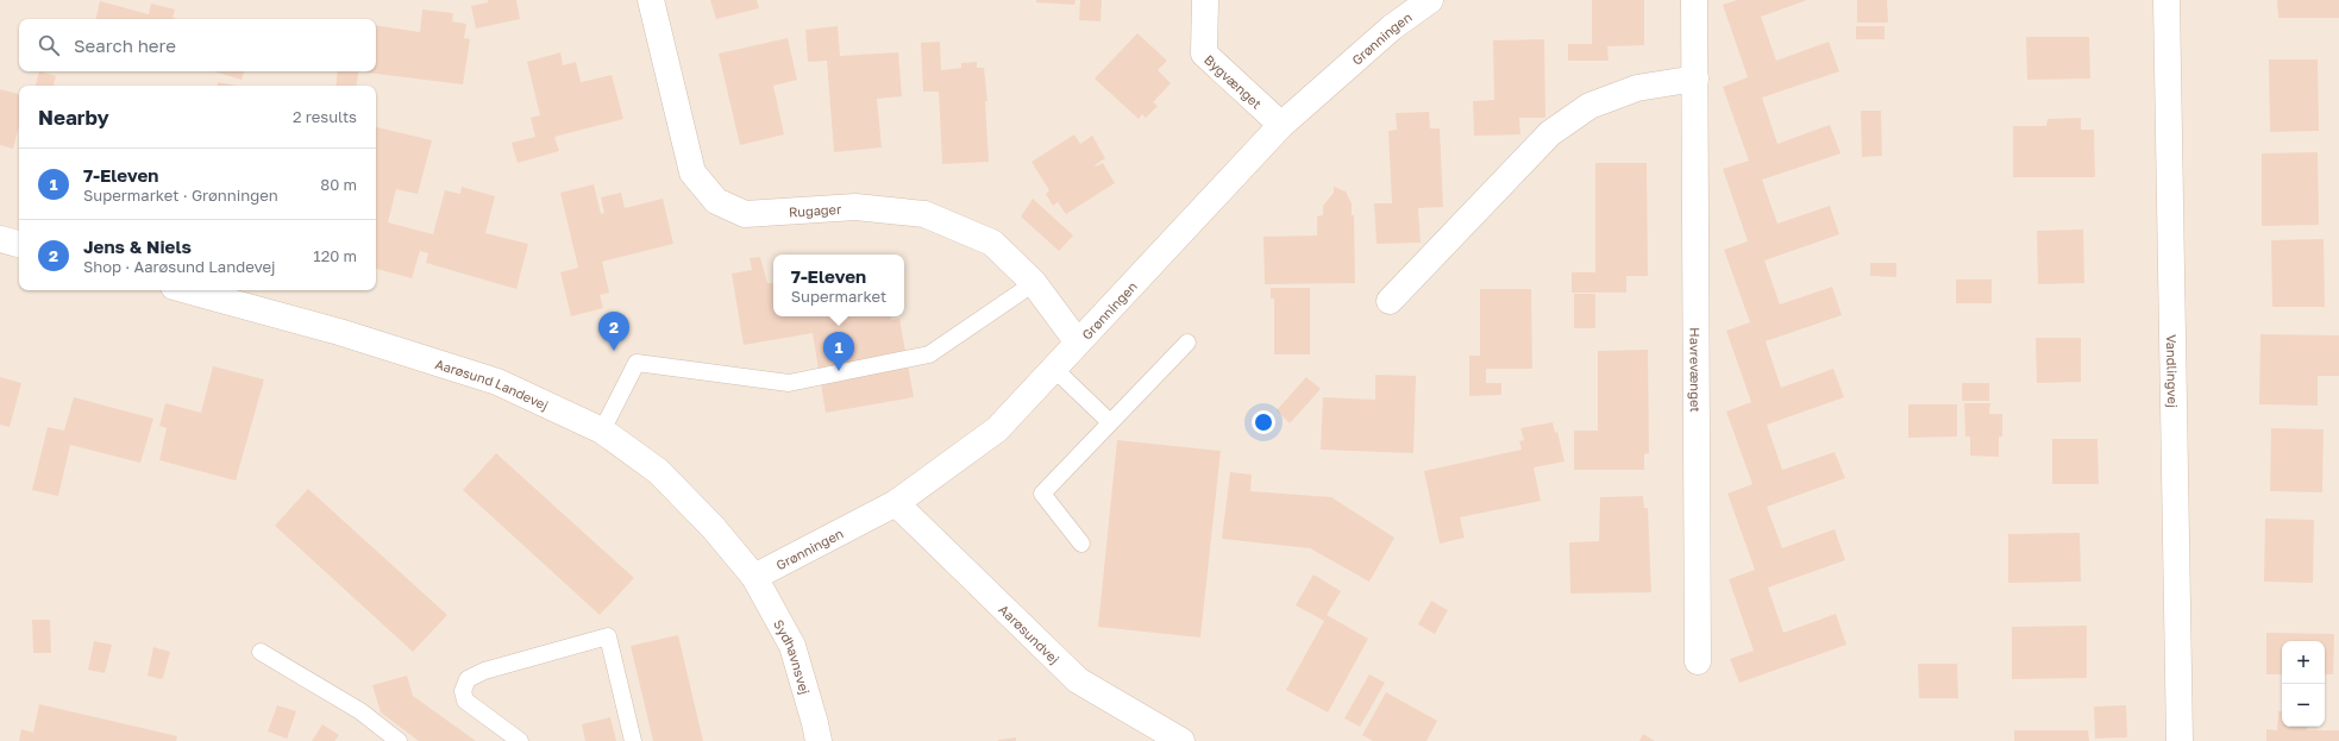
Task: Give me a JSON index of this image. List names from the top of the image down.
{
  "streets": {
    "street": [
      "Grønningen",
      "Bygvænget",
      "Rugager",
      "Havrevænget",
      "Vandlingvej",
      "Aarøsund Landevej",
      "Aarøsundvej",
      "Sydhavnsvej"
    ]
  },
  "crossings": [
    ["Grønningen", "Bygvænget"],
    ["Grønningen", "Rugager"],
    ["Grønningen", "Aarøsund Landevej"],
    ["Grønningen", "Aarøsundvej"],
    ["Grønningen", "Sydhavnsvej"],
    ["Aarøsund Landevej", "Sydhavnsvej"]
  ],
  "page": {
    "search": "Search here",
    "heading": ["Nearby", "2 results"],
    "list": [
      {
        "mark": "1",
        "name": "7-Eleven",
        "note": "Supermarket · Grønningen",
        "value": "80 m"
      },
      {
        "mark": "2",
        "name": "Jens & Niels",
        "note": "Shop · Aarøsund Landevej",
        "value": "120 m"
      }
    ],
    "popup": ["7-Eleven", "Supermarket"],
    "pins": ["2", "1"],
    "map_buttons": ["+", "−"]
  }
}
